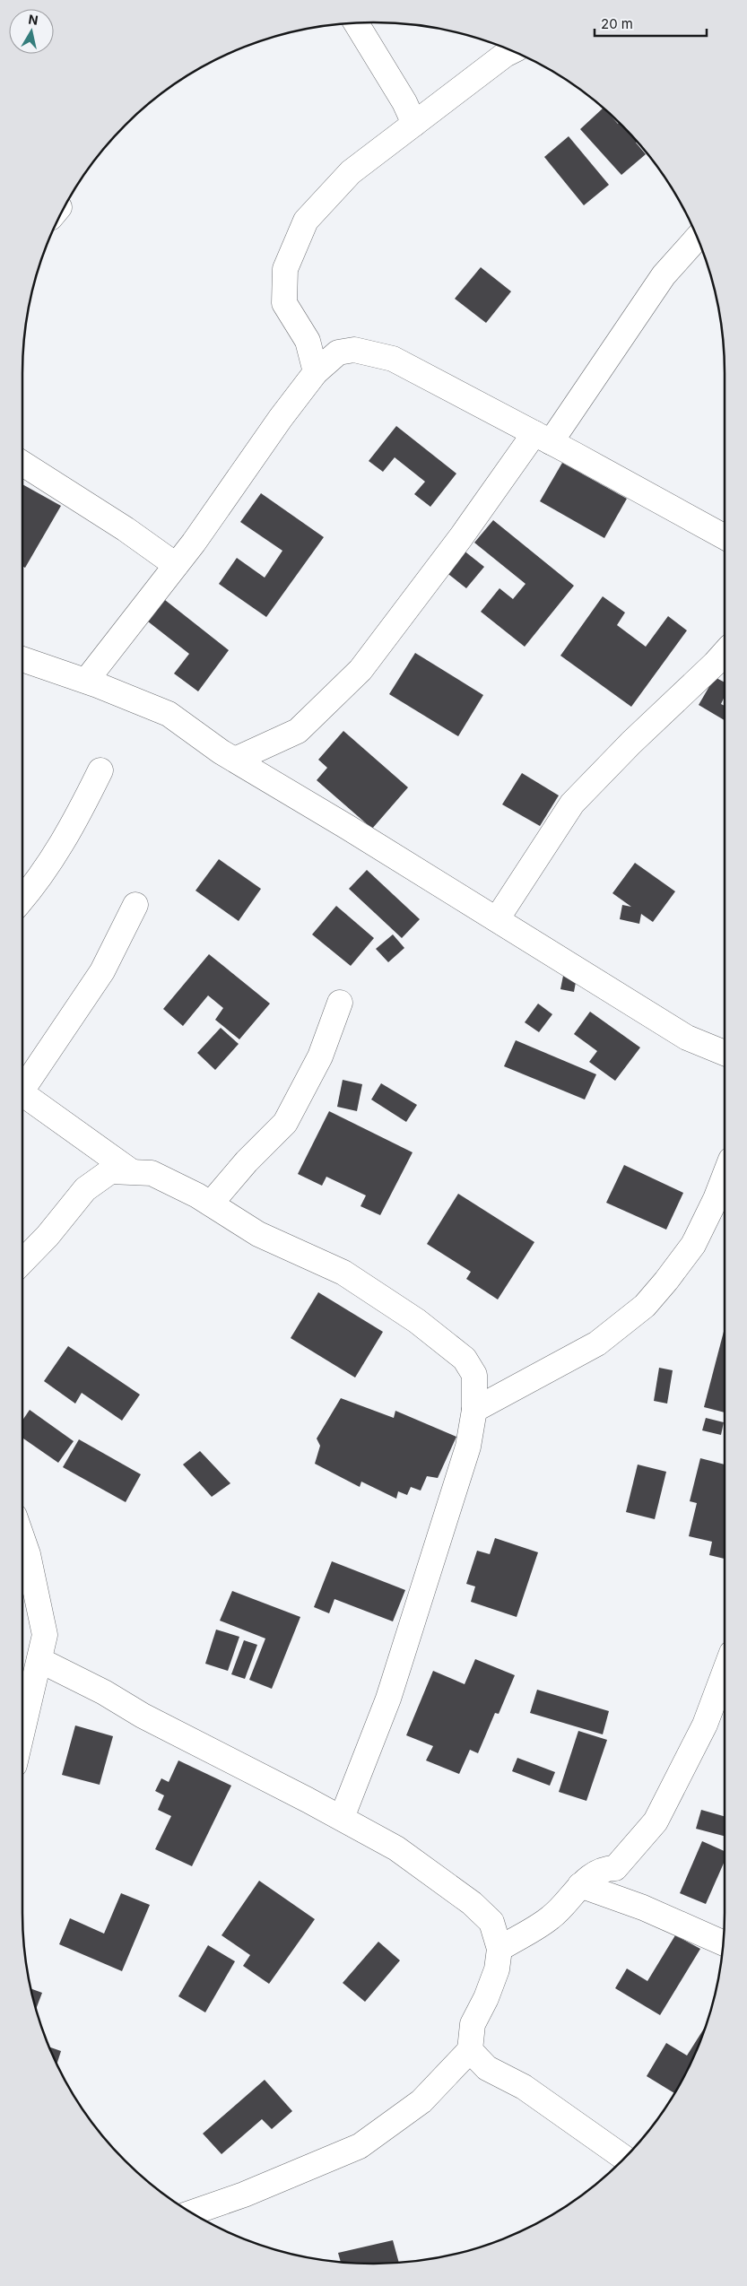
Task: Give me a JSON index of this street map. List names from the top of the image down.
{
  "scale_bar": "20 m",
  "north": "top"
}
